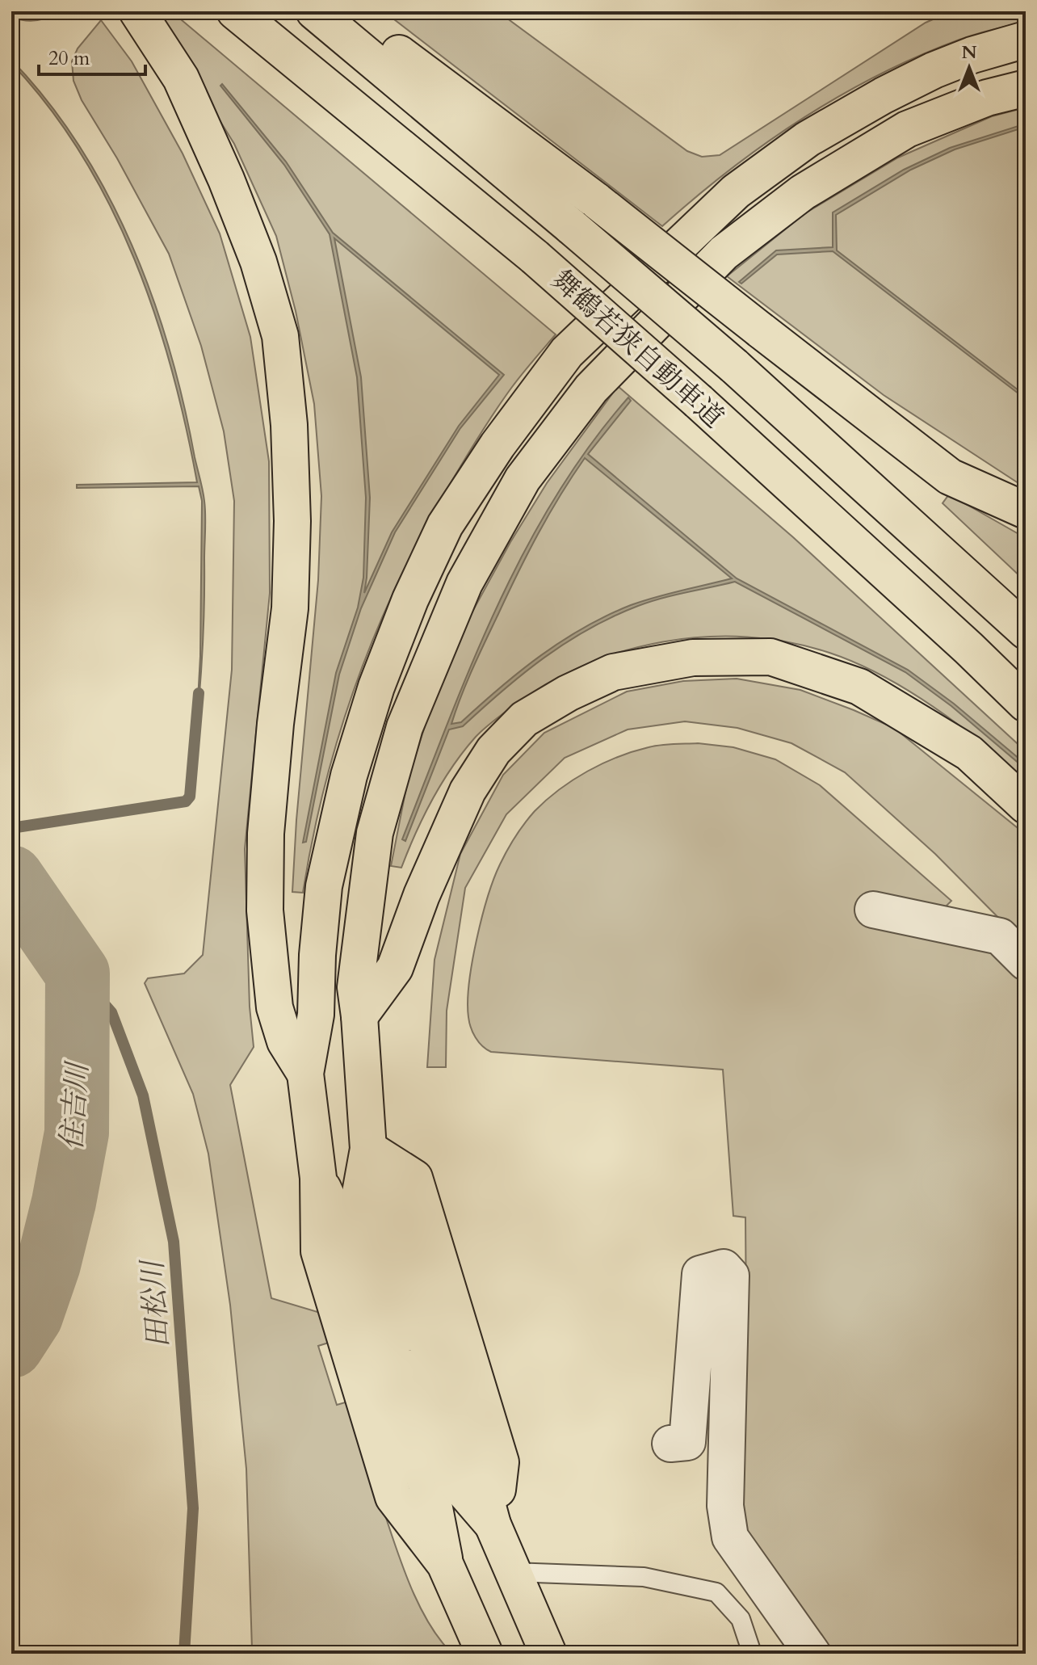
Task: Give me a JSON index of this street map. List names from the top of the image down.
{
  "streets": {
    "highway": ["舞鶴若狭自動車道"]
  },
  "water": ["住吉川", "田松川"],
  "scale_bar": "20 m",
  "north": "top"
}
